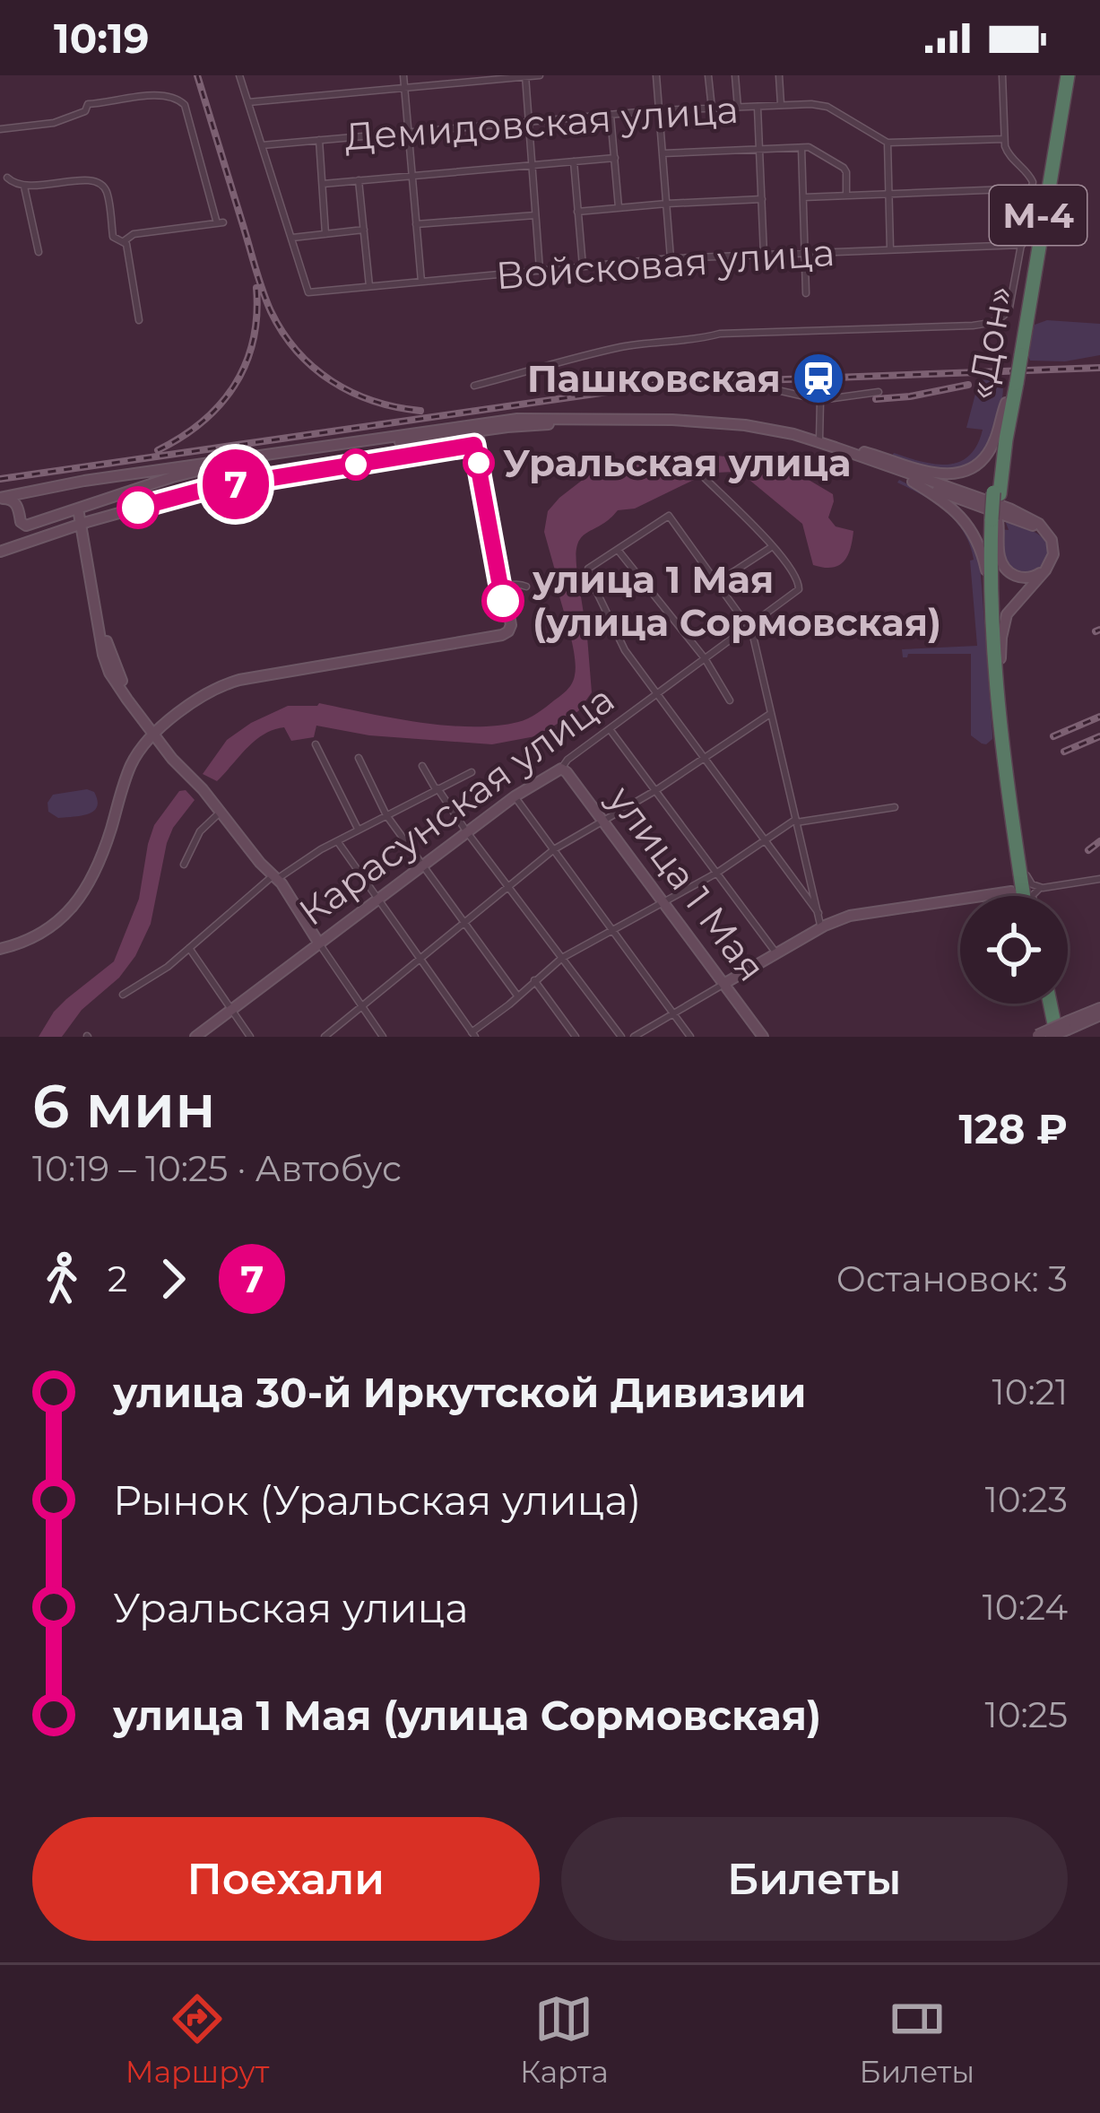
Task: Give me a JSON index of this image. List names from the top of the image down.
{
  "streets": {
    "highway": ["М-4", "«Дон»"],
    "main road": ["Карасунская улица", "улица 1 Мая"],
    "street": ["Демидовская улица", "Войсковая улица"]
  },
  "crossings": [
    ["М-4", "«Дон»"],
    ["Карасунская улица", "улица 1 Мая"]
  ],
  "places": {
    "station": ["Пашковская"],
    "other": ["Уральская улица", "улица 1 Мая (улица Сормовская)"]
  },
  "lines": ["bus line 7"],
  "page": {
    "status": "10:19",
    "on_map": "7",
    "heading": ["6 мин", "10:19 – 10:25 · Автобус", "128 ₽"],
    "legs": ["2", "7", "Остановок: 3"],
    "list": [
      {
        "name": "улица 30-й Иркутской Дивизии",
        "value": "10:21"
      },
      {
        "name": "Рынок (Уральская улица)",
        "value": "10:23"
      },
      {
        "name": "Уральская улица",
        "value": "10:24"
      },
      {
        "name": "улица 1 Мая (улица Сормовская)",
        "value": "10:25"
      }
    ],
    "buttons": ["Поехали", "Билеты"],
    "tabs": ["Маршрут", "Карта", "Билеты"]
  }
}
